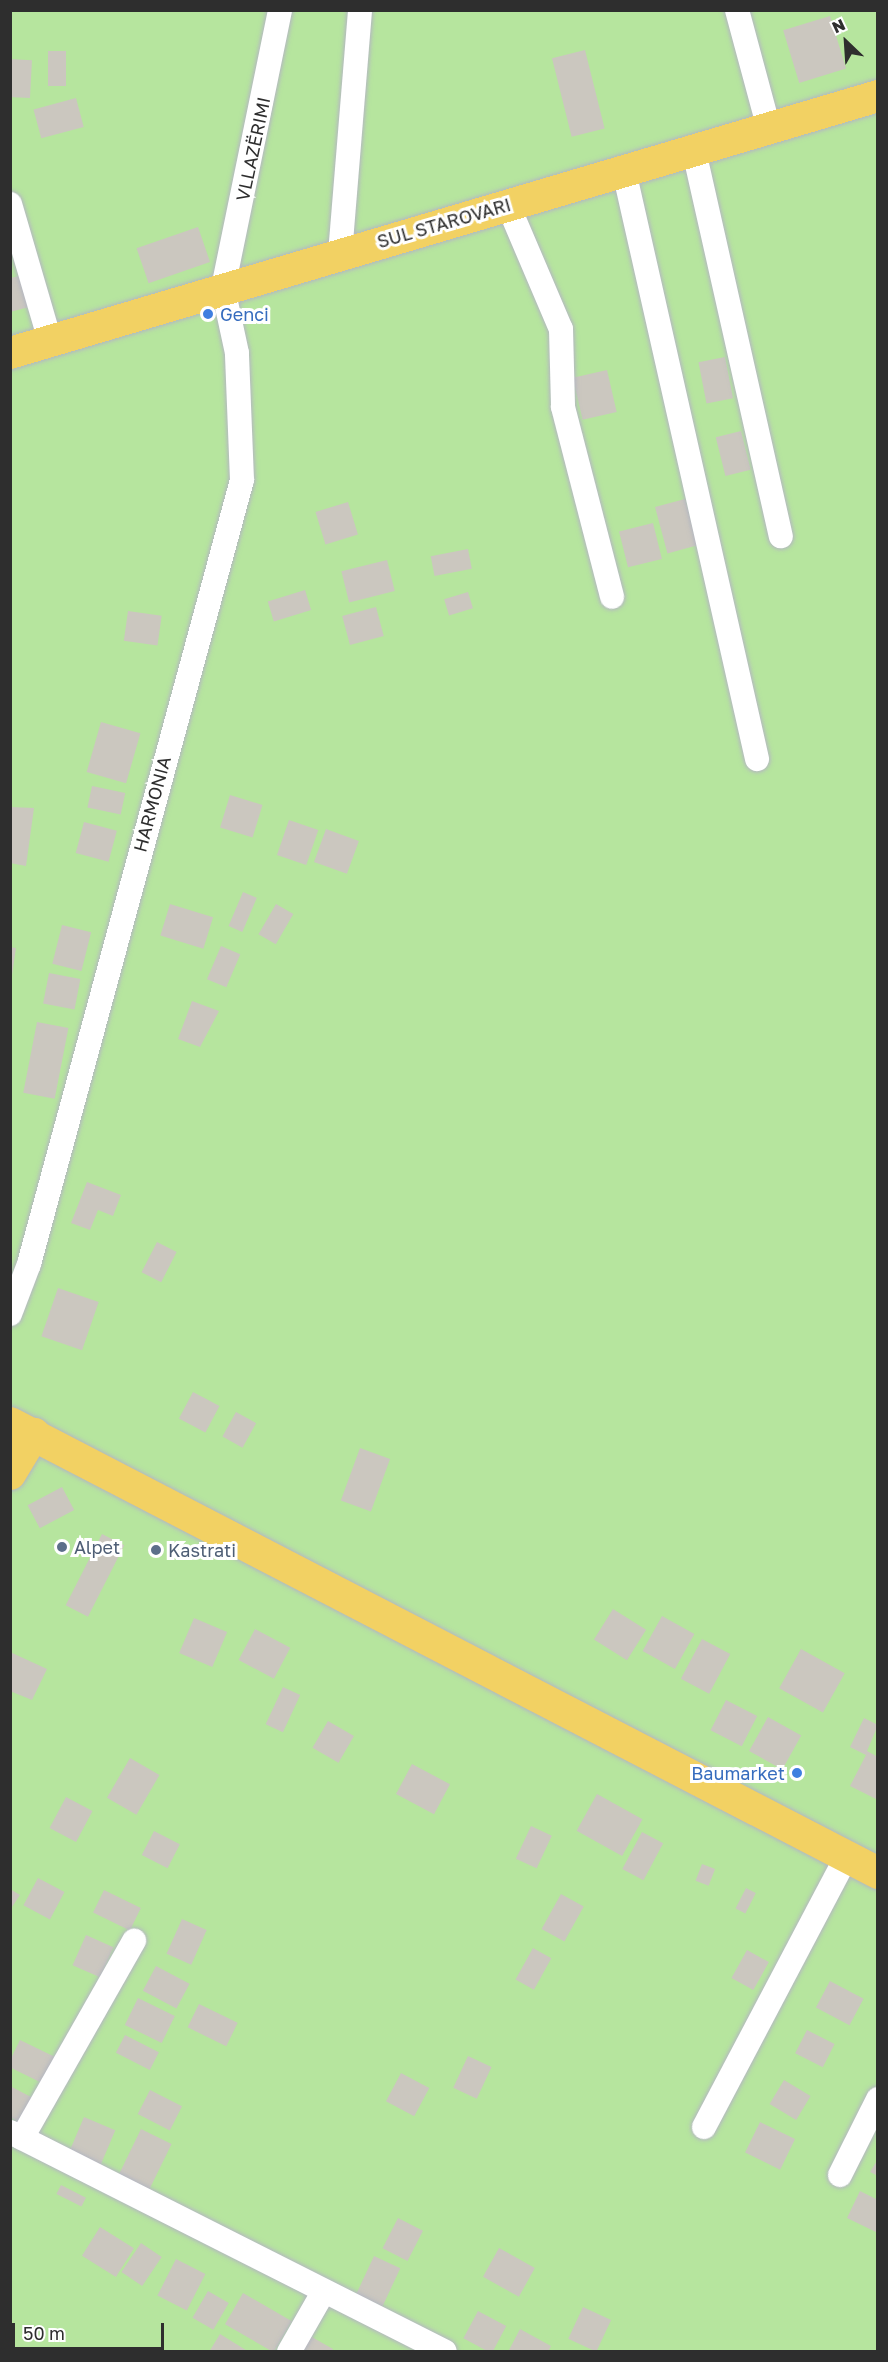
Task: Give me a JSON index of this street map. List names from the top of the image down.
{
  "streets": {
    "main road": ["SUL STAROVARI"],
    "street": ["VLLAZËRIMI", "HARMONIA"]
  },
  "crossings": [
    ["VLLAZËRIMI", "SUL STAROVARI"],
    ["VLLAZËRIMI", "HARMONIA"],
    ["SUL STAROVARI", "HARMONIA"]
  ],
  "places": [
    "Genci",
    "Alpet",
    "Kastrati",
    "Baumarket"
  ],
  "scale_bar": "50 m",
  "north": "top left"
}
